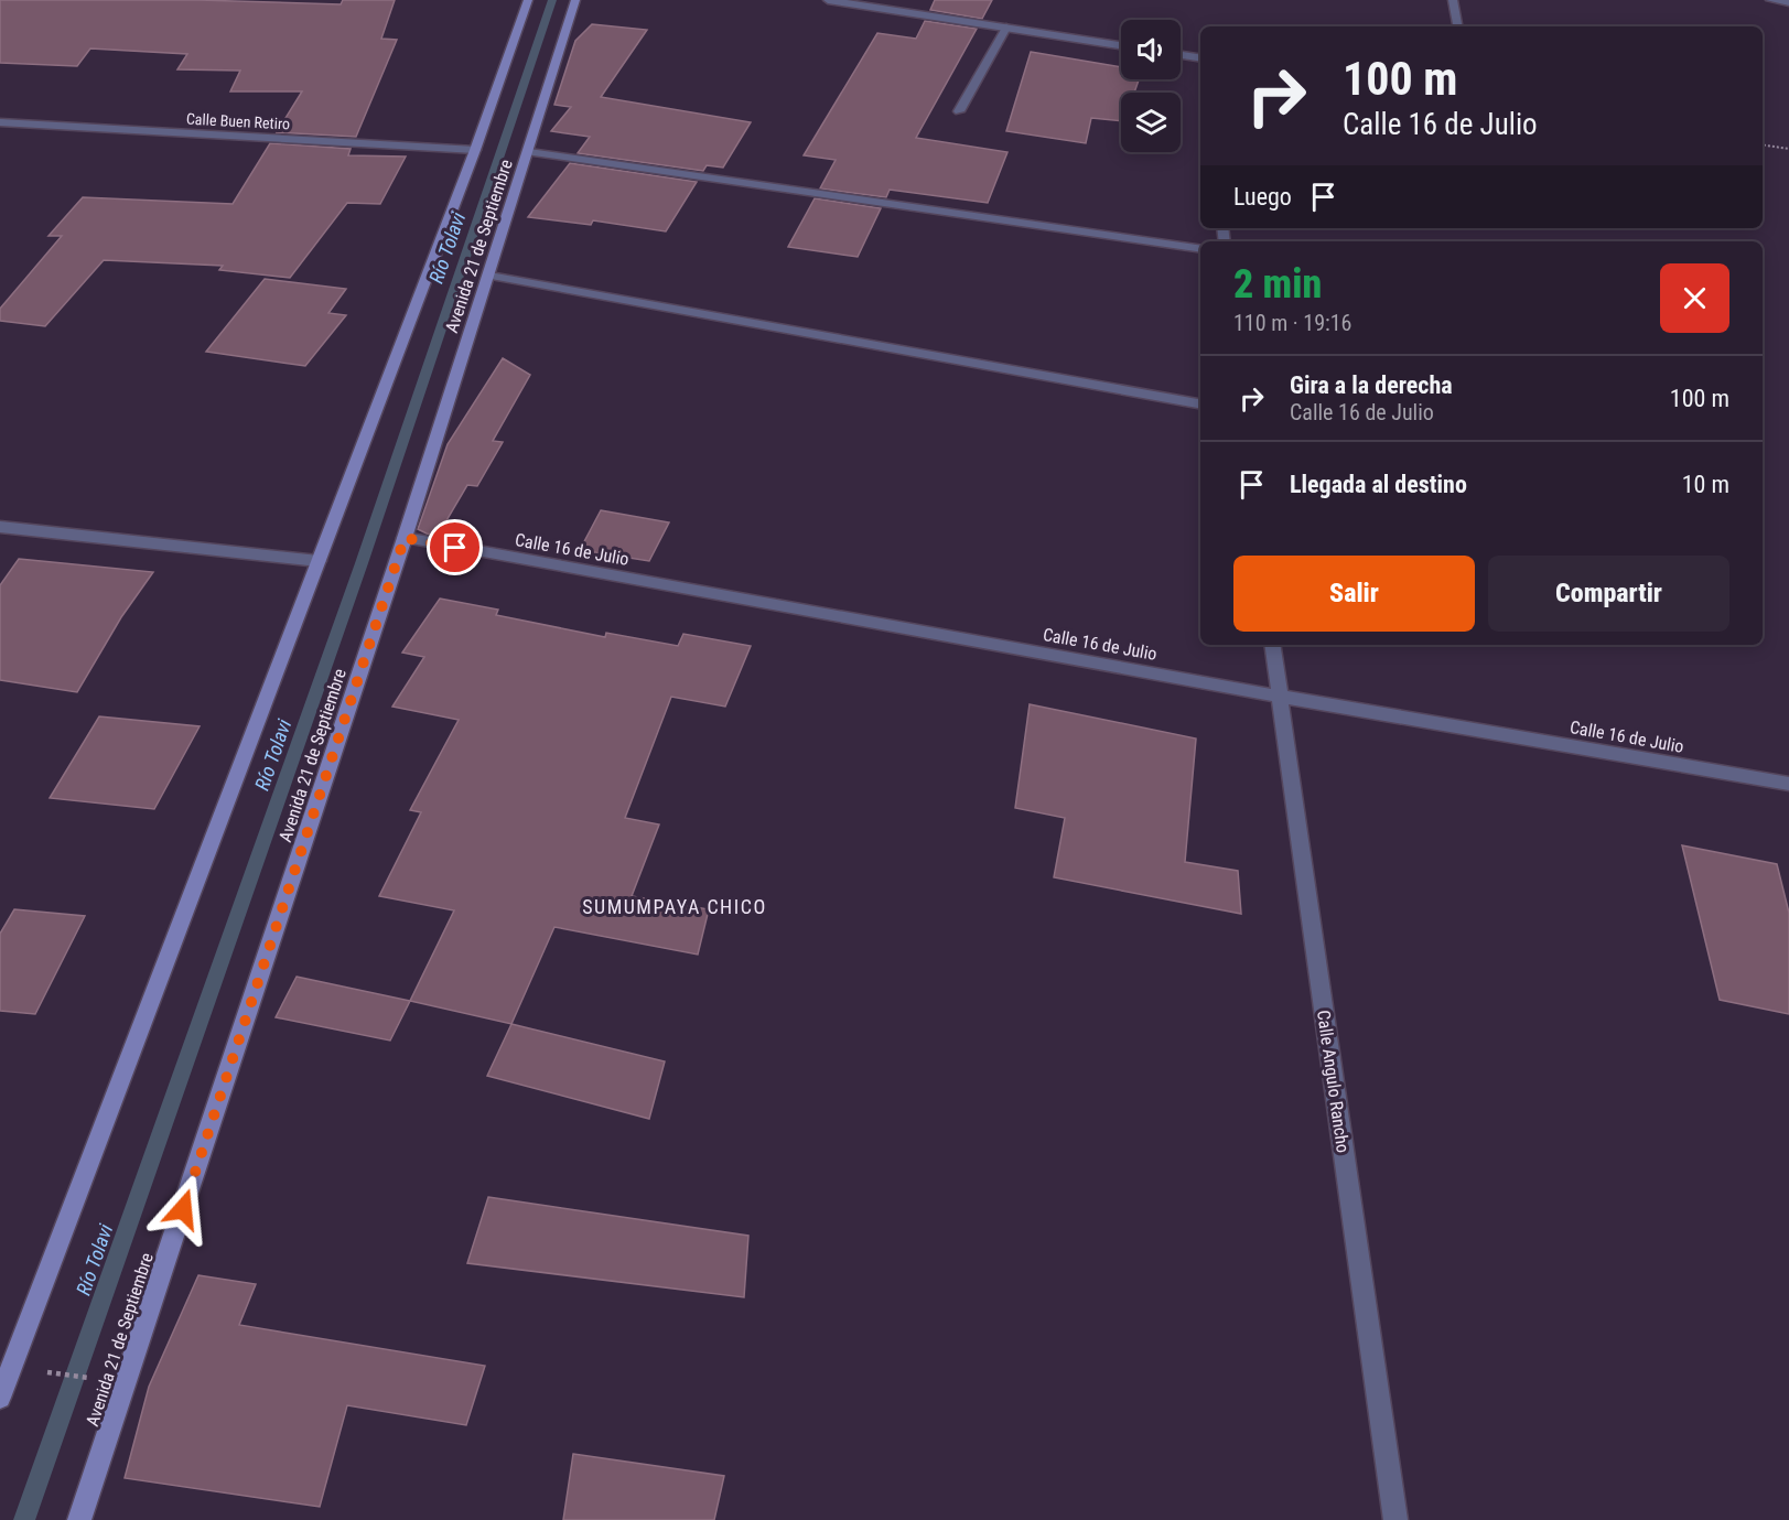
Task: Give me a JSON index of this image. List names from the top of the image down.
{
  "streets": {
    "street": [
      "Calle Buen Retiro",
      "Avenida 21 de Septiembre",
      "Calle 16 de Julio",
      "Calle Angulo Rancho"
    ]
  },
  "crossings": [
    ["Calle Buen Retiro", "Avenida 21 de Septiembre"],
    ["Avenida 21 de Septiembre", "Calle 16 de Julio"],
    ["Calle 16 de Julio", "Calle Angulo Rancho"]
  ],
  "districts": ["SUMUMPAYA CHICO"],
  "water": ["Río Tolavi"],
  "page": {
    "turn": ["100 m", "Calle 16 de Julio"],
    "then": "Luego",
    "heading": ["2 min", "110 m · 19:16"],
    "list": [
      {
        "name": "Gira a la derecha",
        "note": "Calle 16 de Julio",
        "value": "100 m"
      },
      {
        "name": "Llegada al destino",
        "value": "10 m"
      }
    ],
    "buttons": ["Salir", "Compartir"]
  }
}
